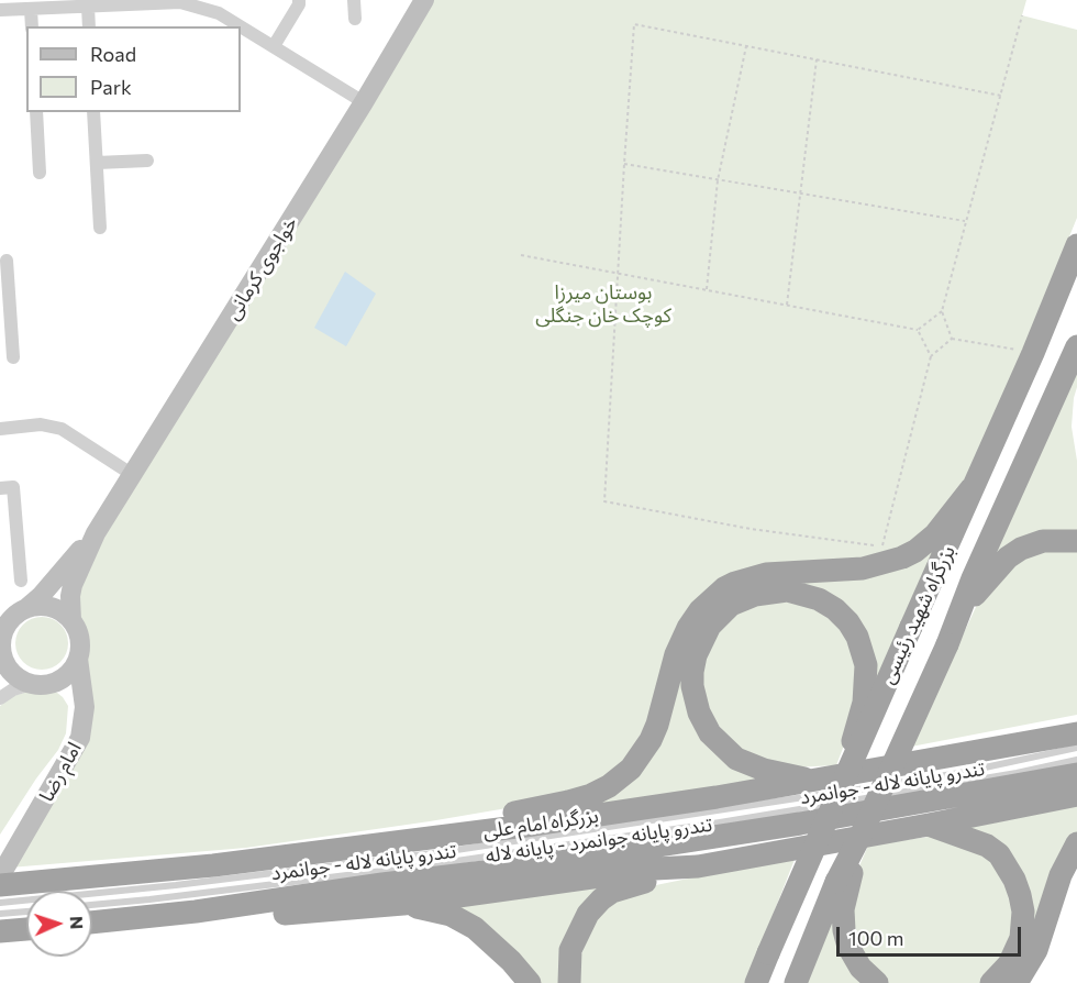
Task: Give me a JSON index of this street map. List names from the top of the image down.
{
  "streets": {
    "highway": ["بزرگراه شهید رئیسی", "بزرگراه امام علی"],
    "main road": ["خواجوی کرمانی", "امام رضا"],
    "lane": ["تندرو پایانه لاله - جوانمرد", "تندرو پایانه جوانمرد - پایانه لاله"]
  },
  "parks": ["بوستان میرزا کوچک خان جنگلی"],
  "legend": ["Road", "Park"],
  "scale_bar": "100 m",
  "north": "right"
}
